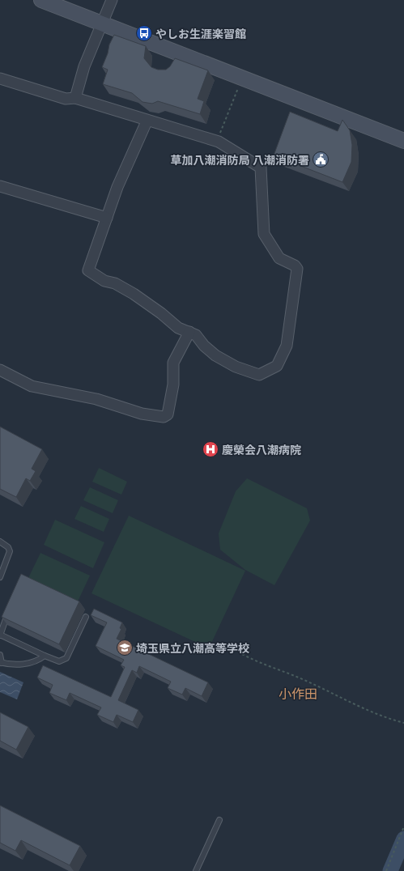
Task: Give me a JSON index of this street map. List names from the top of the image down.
{
  "districts": ["小作田"],
  "places": {
    "bus stop": ["やしお生涯楽習館"],
    "public building": ["草加八潮消防局 八潮消防署"],
    "hospital": ["慶榮会八潮病院"],
    "school or university": ["埼玉県立八潮高等学校"]
  }
}
